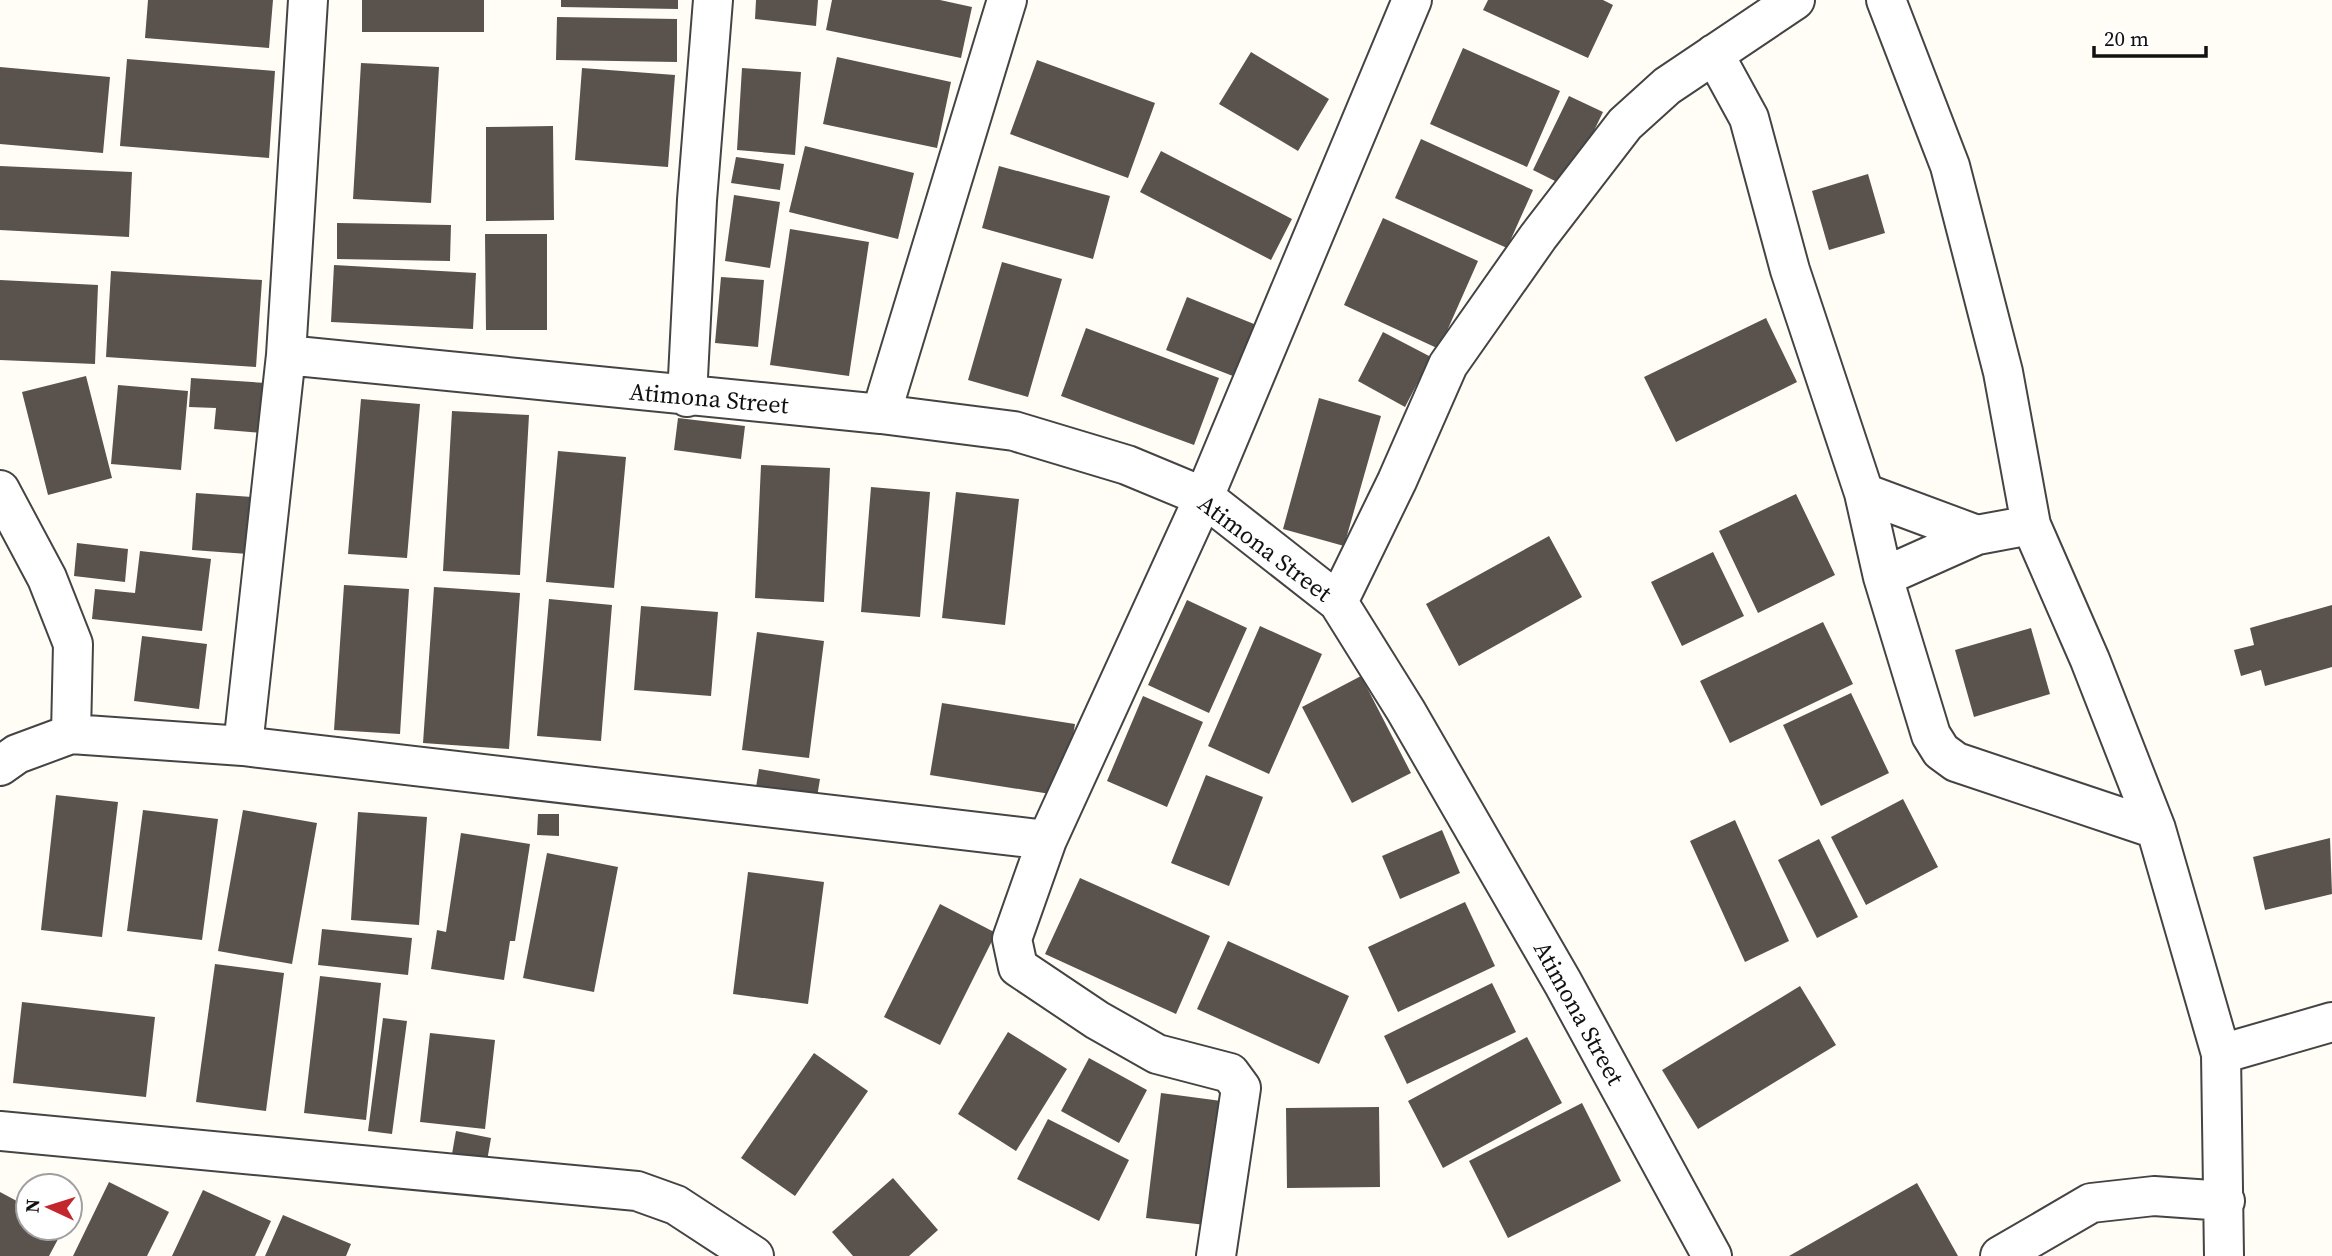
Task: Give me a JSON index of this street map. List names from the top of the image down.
{
  "streets": {
    "street": ["Atimona Street"]
  },
  "scale_bar": "20 m",
  "north": "left"
}
